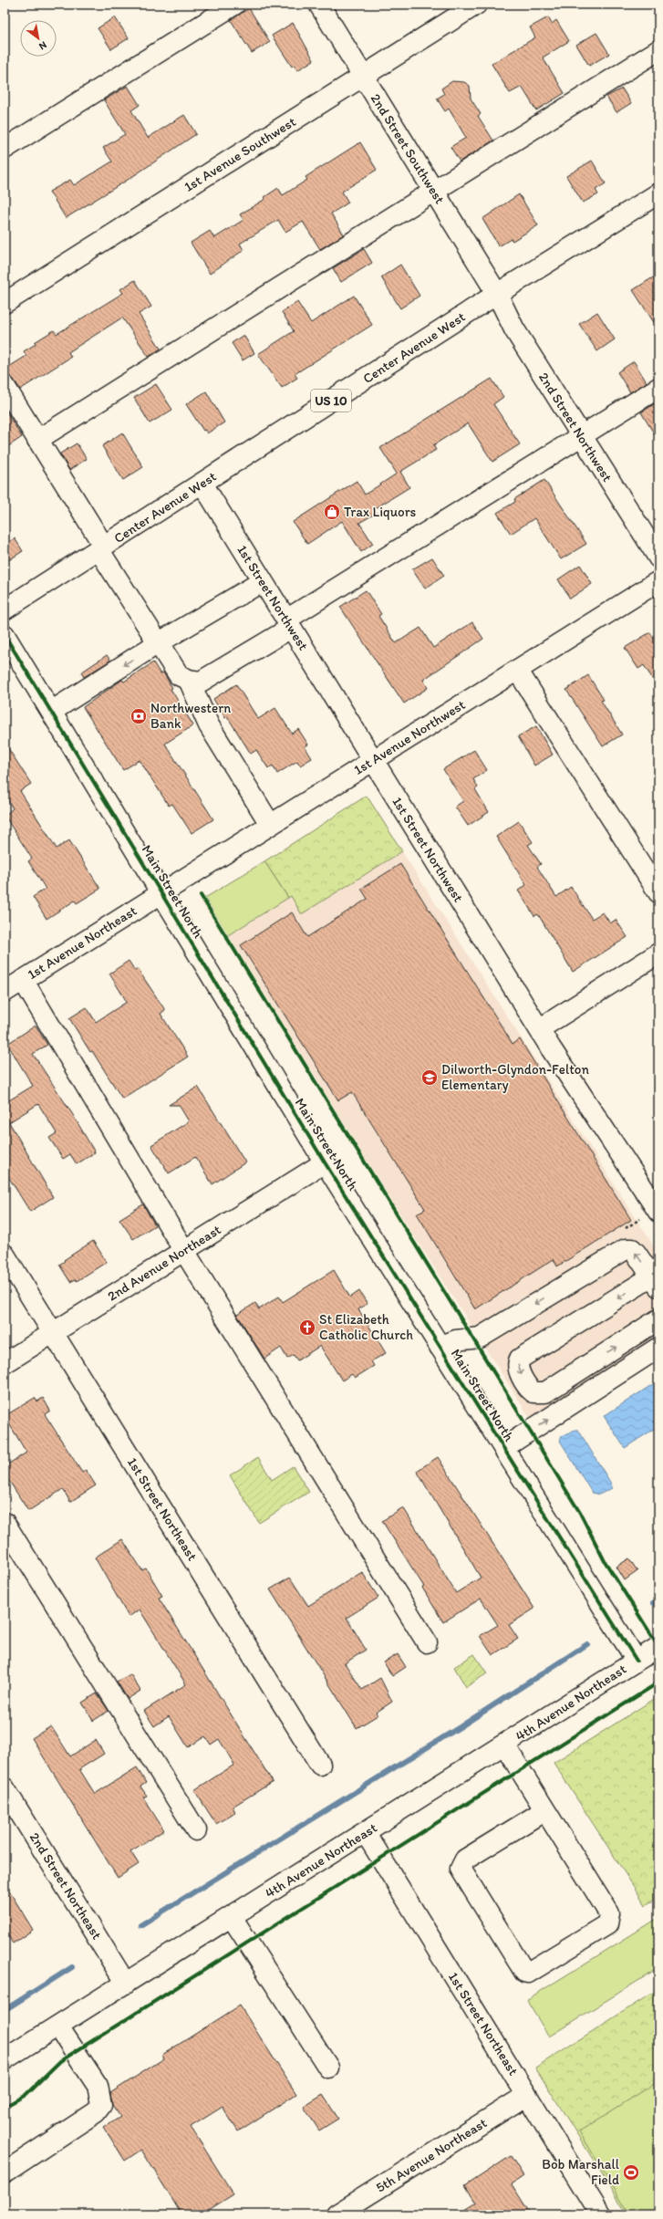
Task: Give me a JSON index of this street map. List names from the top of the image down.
{
  "streets": {
    "street": [
      "2nd Street Southwest",
      "1st Avenue Southwest",
      "Center Avenue West",
      "US 10",
      "2nd Street Northwest",
      "1st Street Northwest",
      "1st Avenue Northwest",
      "Main Street North",
      "1st Avenue Northeast",
      "2nd Avenue Northeast",
      "1st Street Northeast",
      "4th Avenue Northeast",
      "2nd Street Northeast",
      "5th Avenue Northeast"
    ]
  },
  "crossings": [
    ["2nd Street Southwest", "1st Avenue Southwest"],
    ["2nd Street Southwest", "Center Avenue West"],
    ["2nd Street Southwest", "2nd Street Northwest"],
    ["Center Avenue West", "2nd Street Northwest"],
    ["Center Avenue West", "1st Street Northwest"],
    ["1st Street Northwest", "1st Avenue Northwest"],
    ["1st Avenue Northwest", "Main Street North"],
    ["1st Avenue Northwest", "1st Avenue Northeast"],
    ["Main Street North", "1st Avenue Northeast"],
    ["Main Street North", "2nd Avenue Northeast"],
    ["Main Street North", "4th Avenue Northeast"],
    ["2nd Avenue Northeast", "1st Street Northeast"],
    ["1st Street Northeast", "4th Avenue Northeast"],
    ["1st Street Northeast", "5th Avenue Northeast"],
    ["4th Avenue Northeast", "2nd Street Northeast"]
  ],
  "places": {
    "shop": ["Trax Liquors"],
    "bank": ["Northwestern Bank"],
    "school or university": ["Dilworth-Glyndon-Felton Elementary"],
    "church": ["St Elizabeth Catholic Church"],
    "sports": ["Bob Marshall Field"]
  },
  "north": "bottom right"
}
